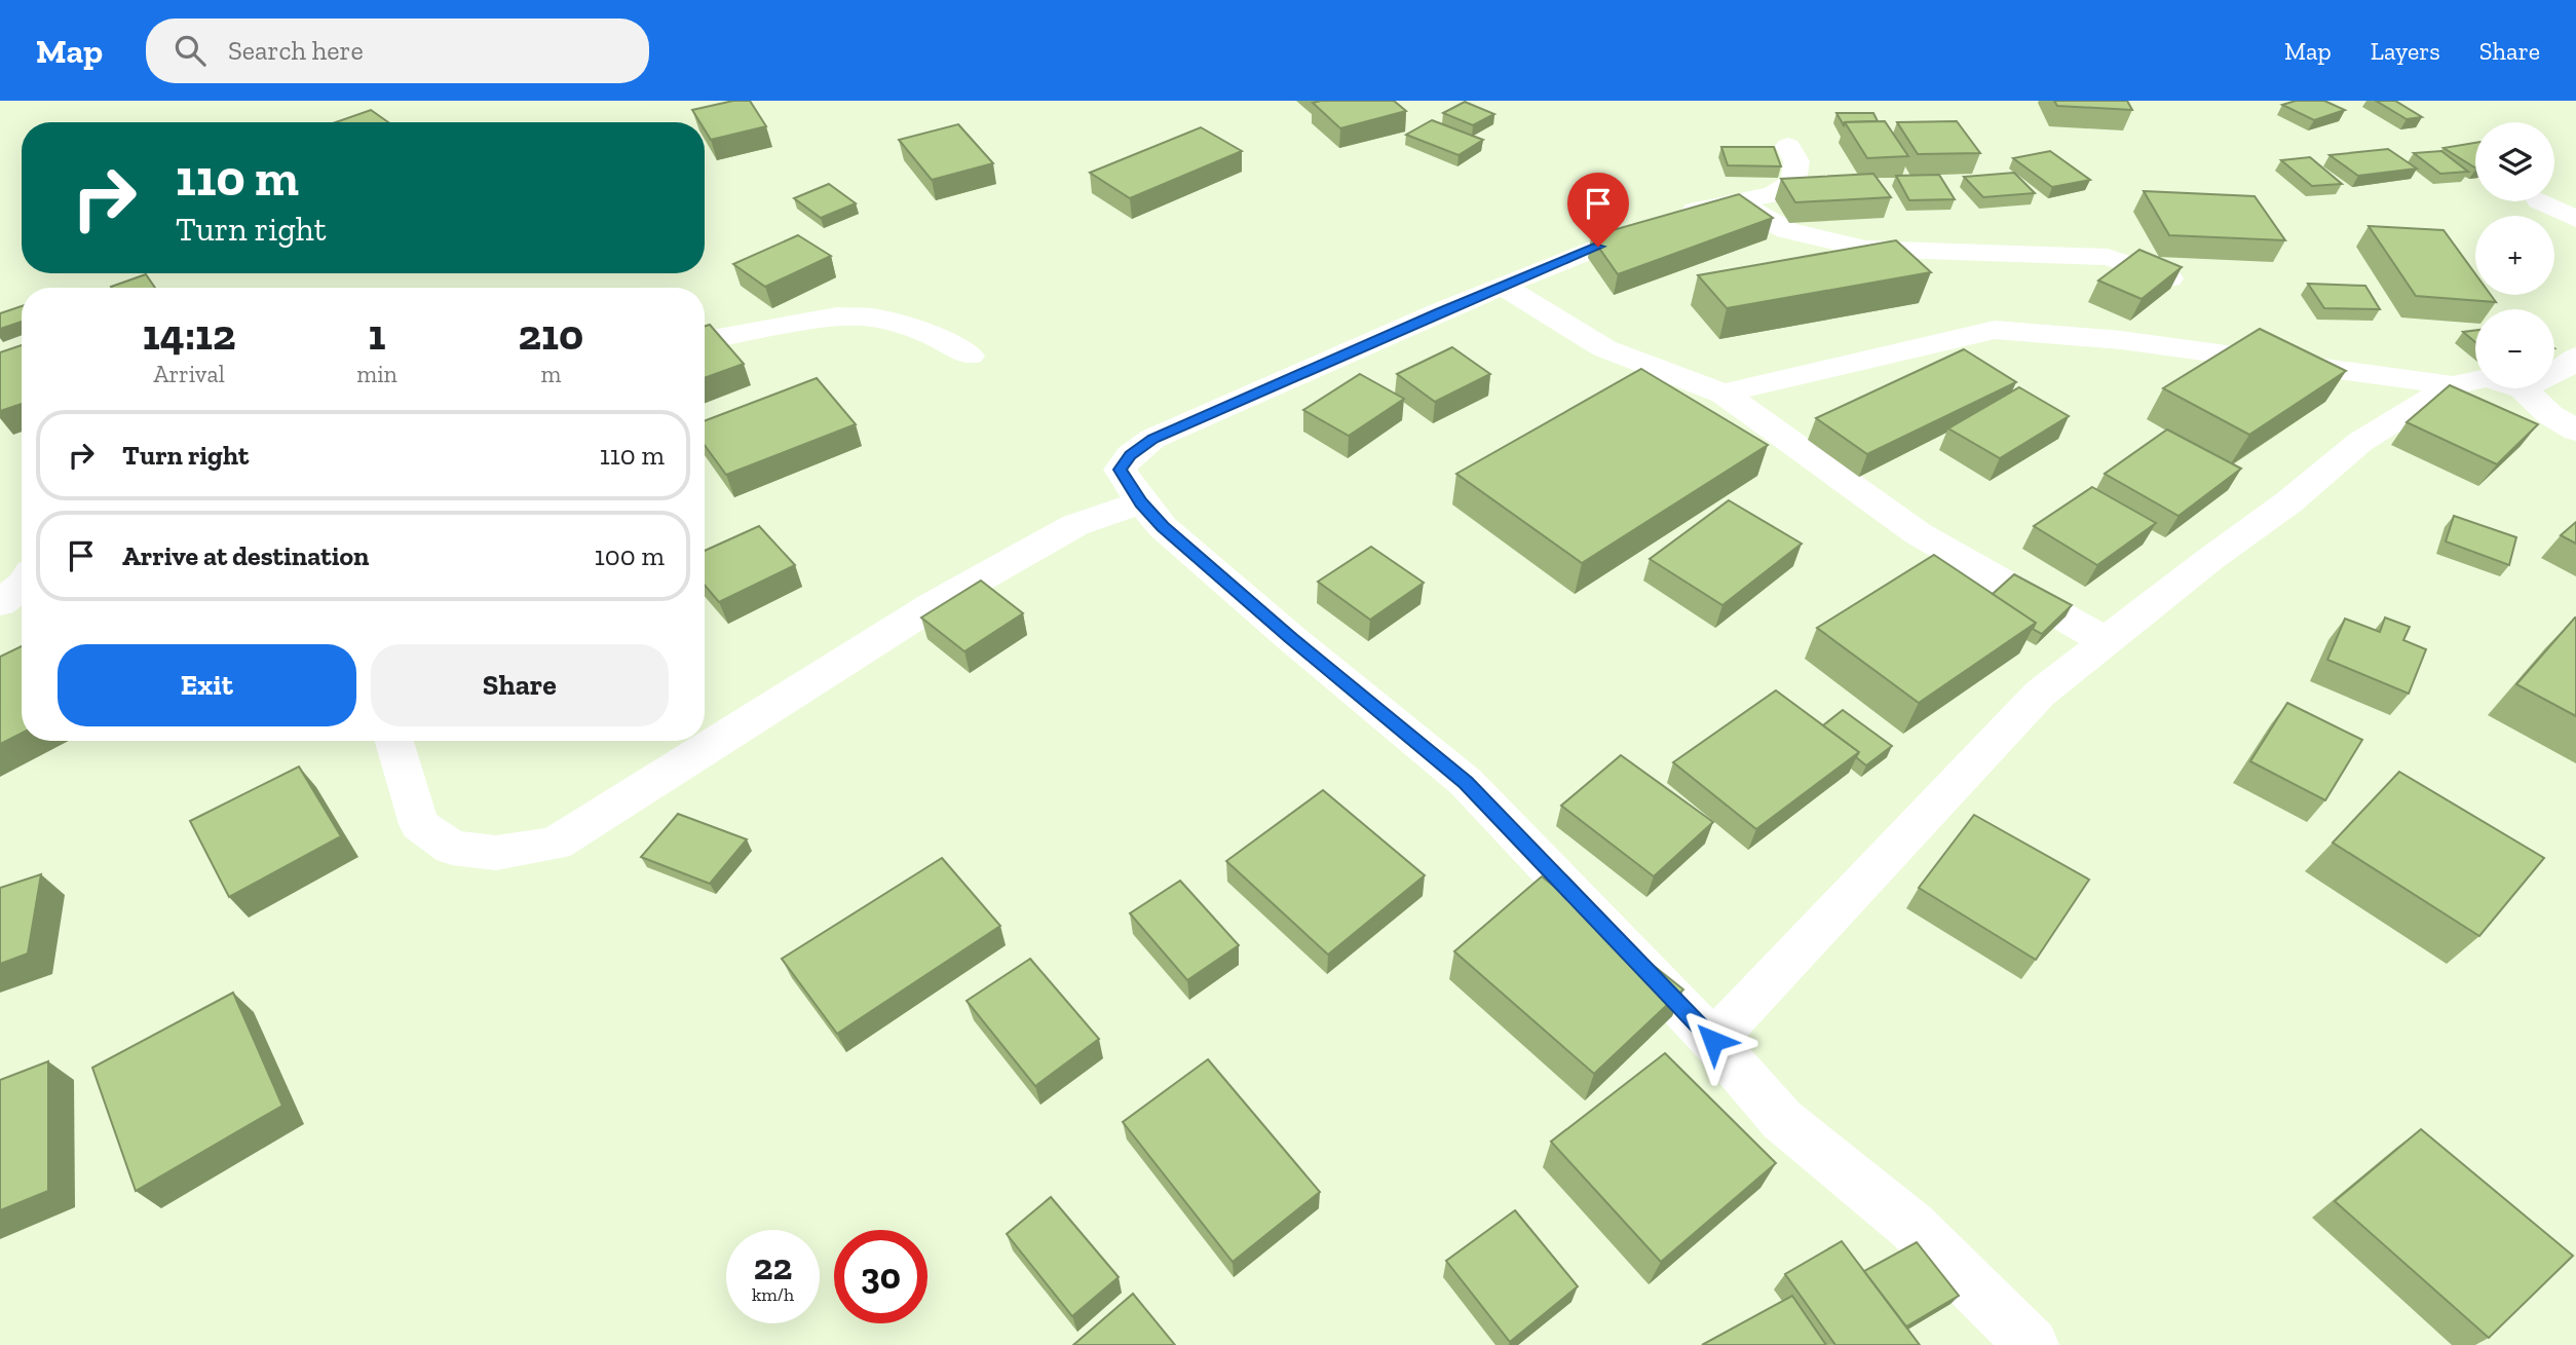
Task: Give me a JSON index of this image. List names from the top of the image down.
{
  "page": {
    "header": "Map",
    "search": "Search here",
    "nav": ["Map", "Layers", "Share"],
    "map_buttons": ["+", "−"],
    "turn": ["110 m", "Turn right"],
    "eta": [
      "14:12",
      "Arrival",
      "1",
      "min",
      "210",
      "m"
    ],
    "list": [
      {
        "name": "Turn right",
        "value": "110 m"
      },
      {
        "name": "Arrive at destination",
        "value": "100 m"
      }
    ],
    "buttons": ["Exit", "Share"],
    "speed": "22 km/h",
    "limit": "30"
  }
}
